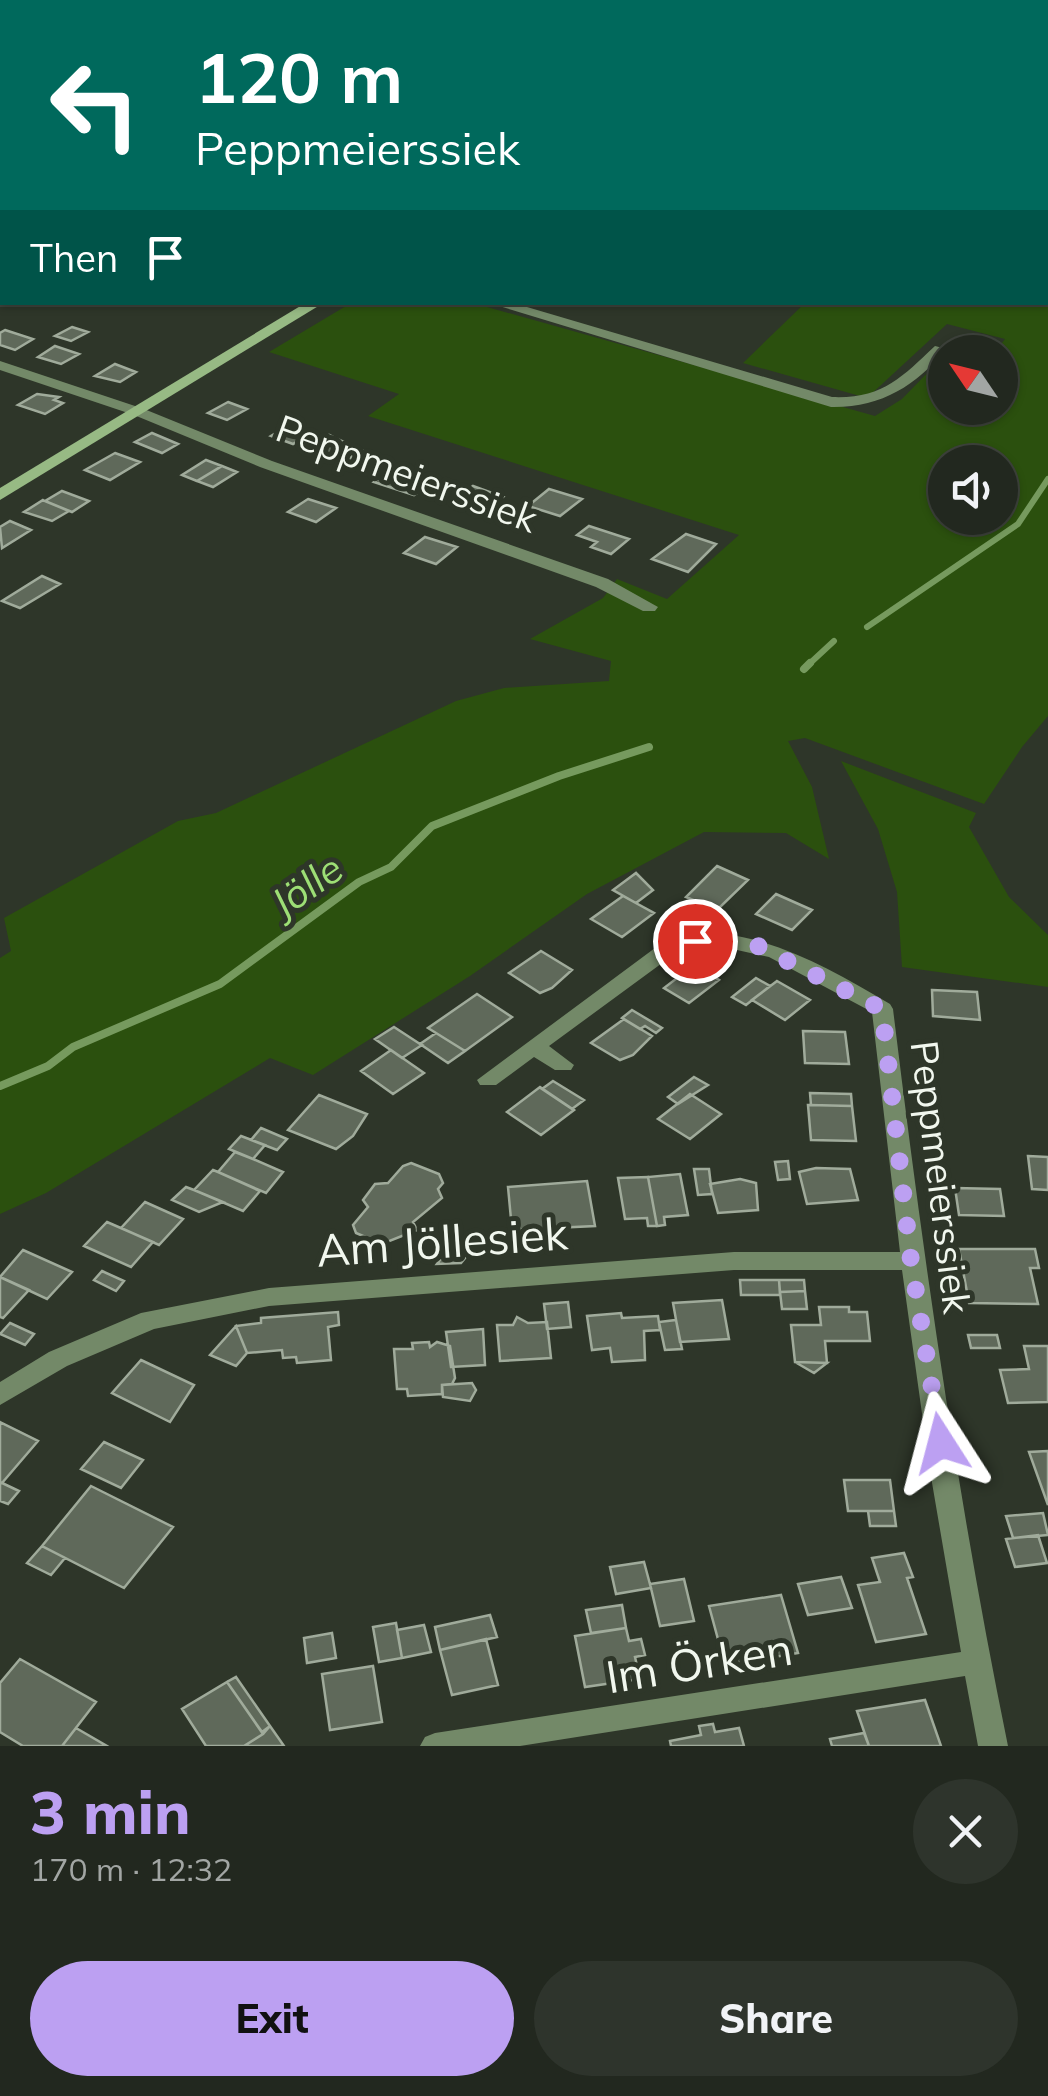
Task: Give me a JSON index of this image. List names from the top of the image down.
{
  "streets": {
    "street": ["Peppmeierssiek", "Am Jöllesiek", "Im Örken"]
  },
  "crossings": [
    ["Peppmeierssiek", "Am Jöllesiek"],
    ["Peppmeierssiek", "Im Örken"]
  ],
  "water": ["Jölle"],
  "north": "top left",
  "page": {
    "turn": ["120 m", "Peppmeierssiek"],
    "then": "Then",
    "heading": ["3 min", "170 m · 12:32"],
    "buttons": ["Exit", "Share"]
  }
}
